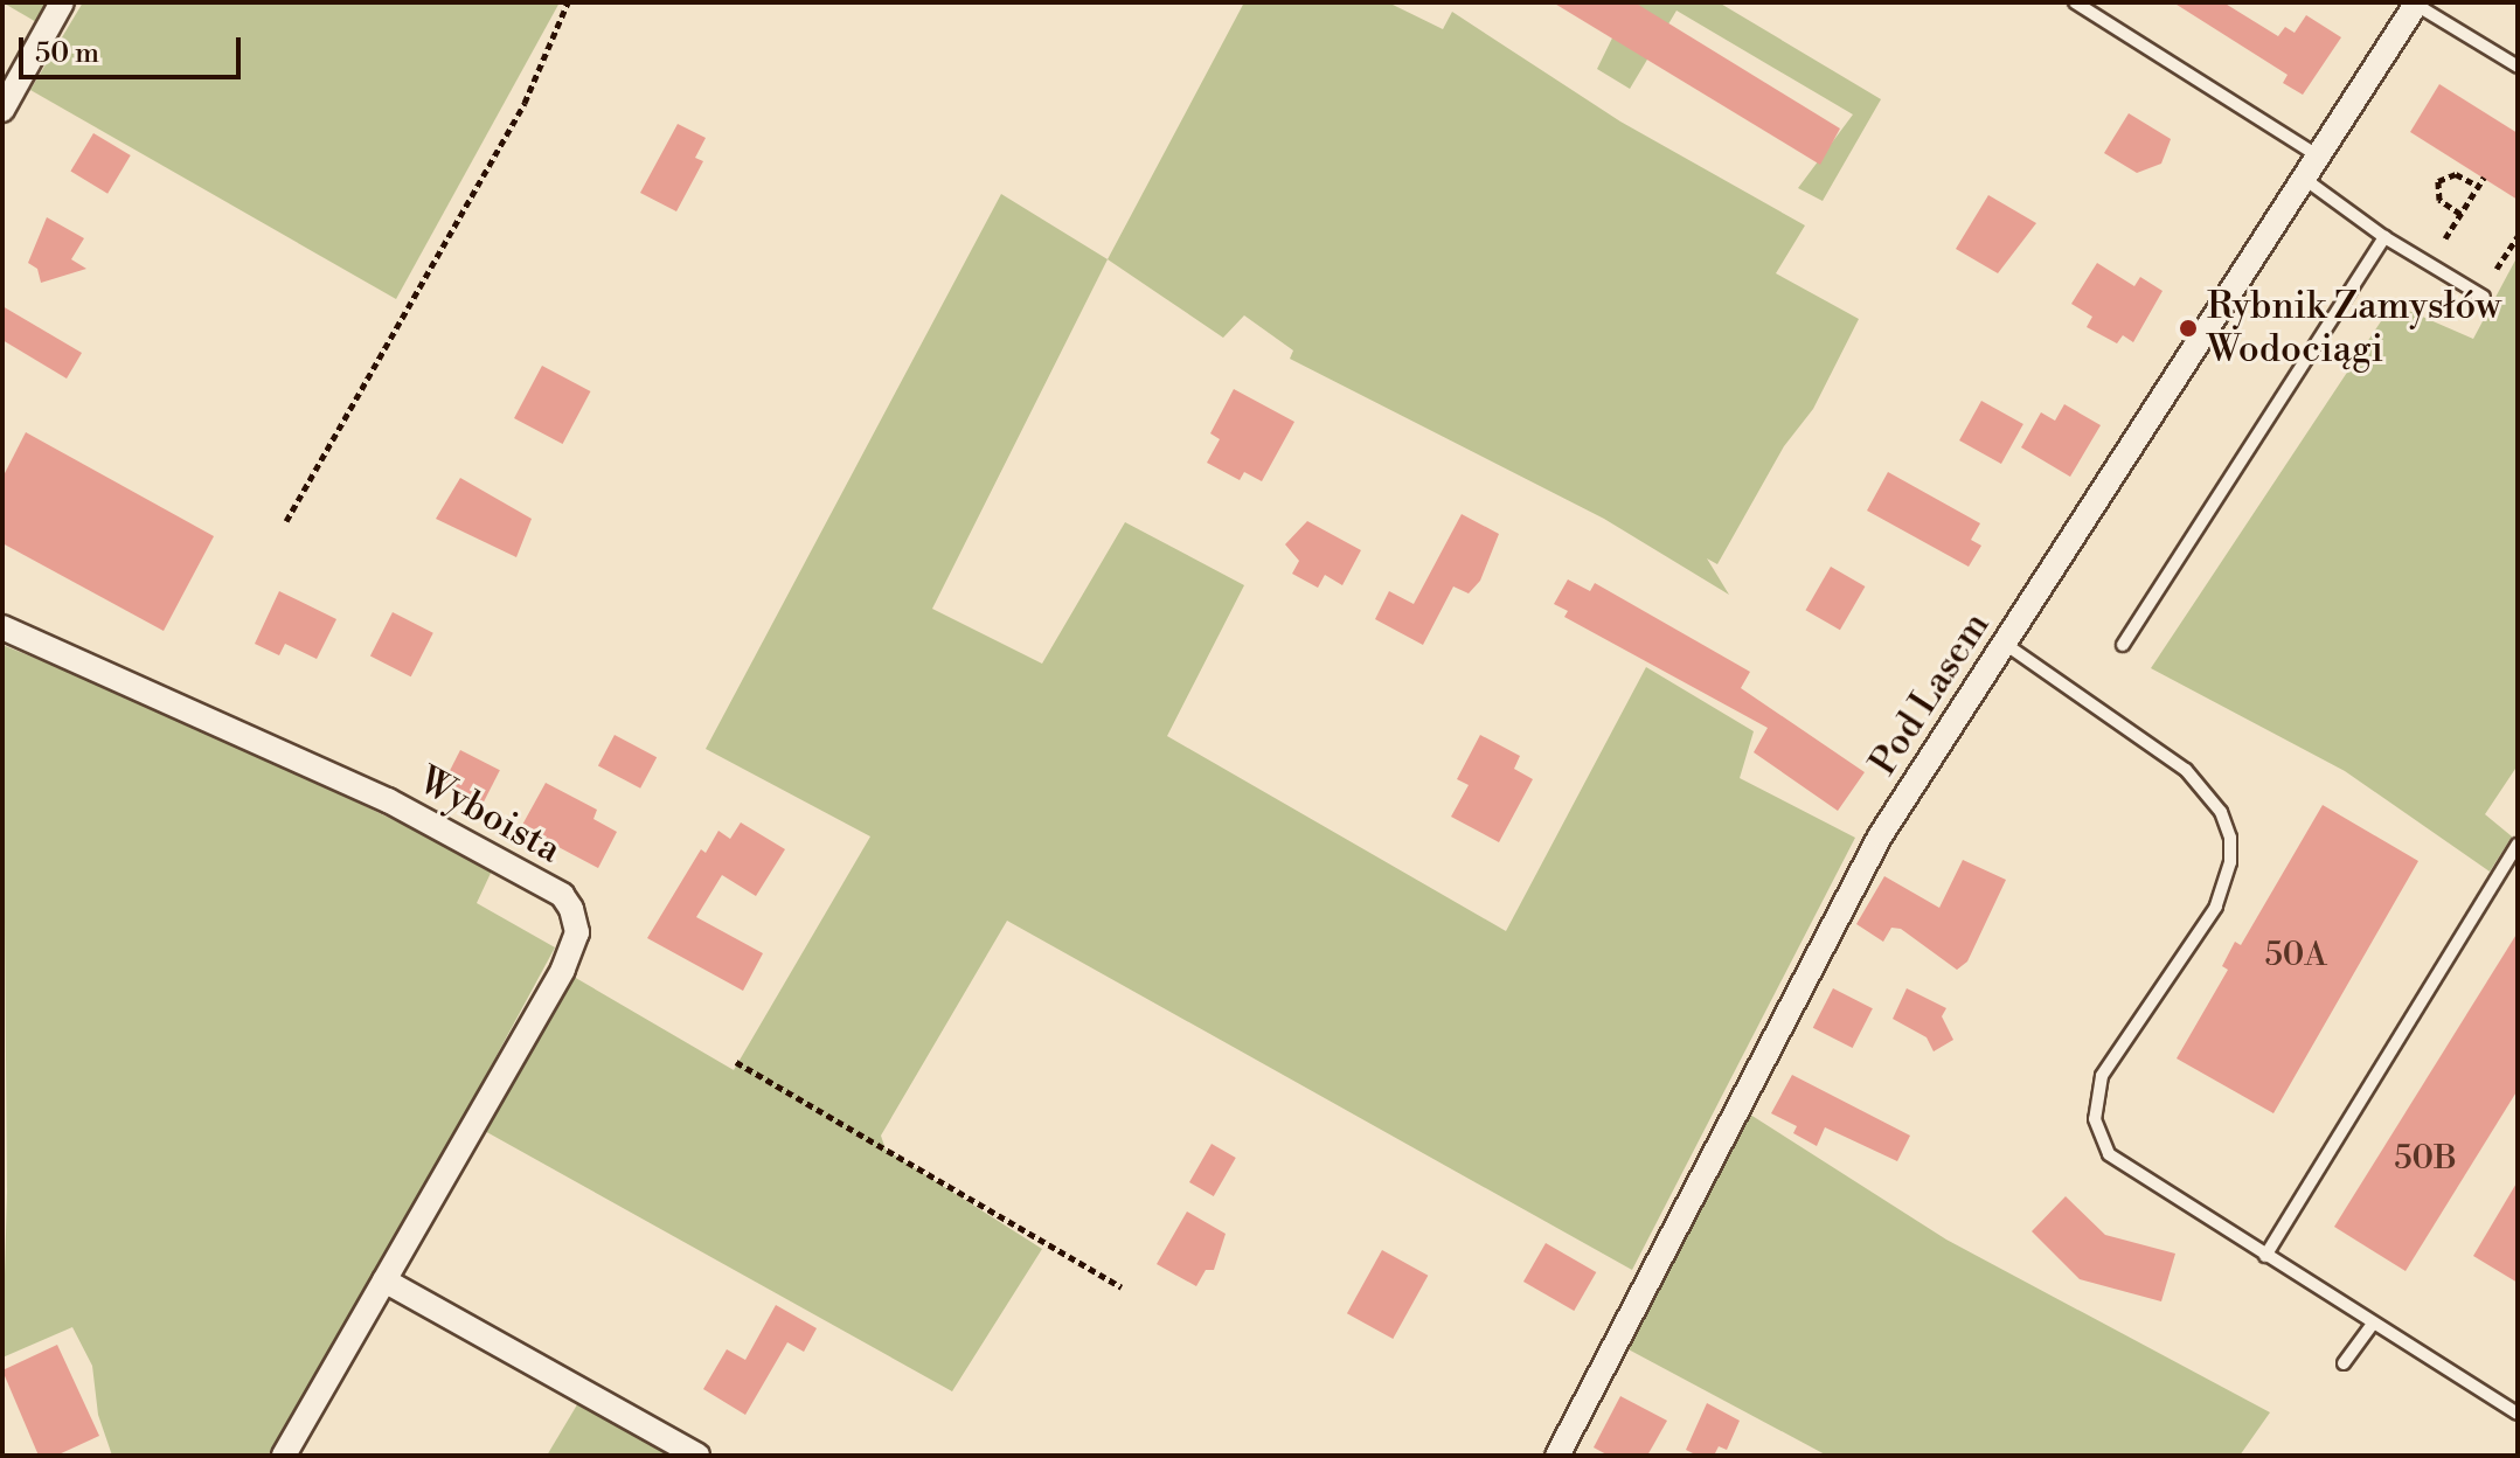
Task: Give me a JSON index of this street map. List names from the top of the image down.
{
  "streets": {
    "street": ["Pod Lasem", "Wyboista"]
  },
  "places": ["Rybnik Zamysłów Wodociągi"],
  "house_numbers": ["50A", "50B"],
  "scale_bar": "50 m"
}
